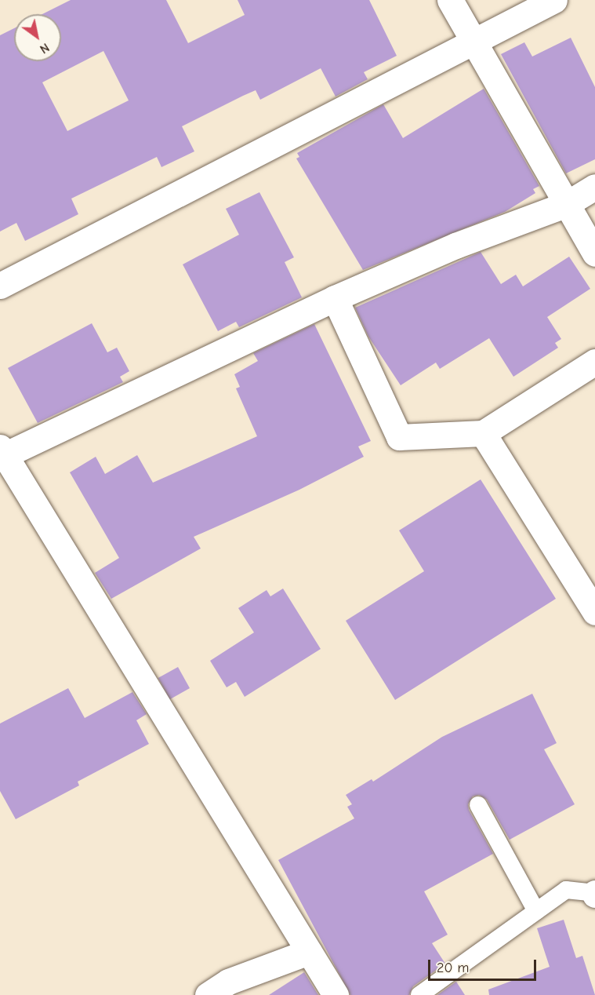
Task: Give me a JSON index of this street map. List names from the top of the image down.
{
  "scale_bar": "20 m",
  "north": "bottom right"
}
